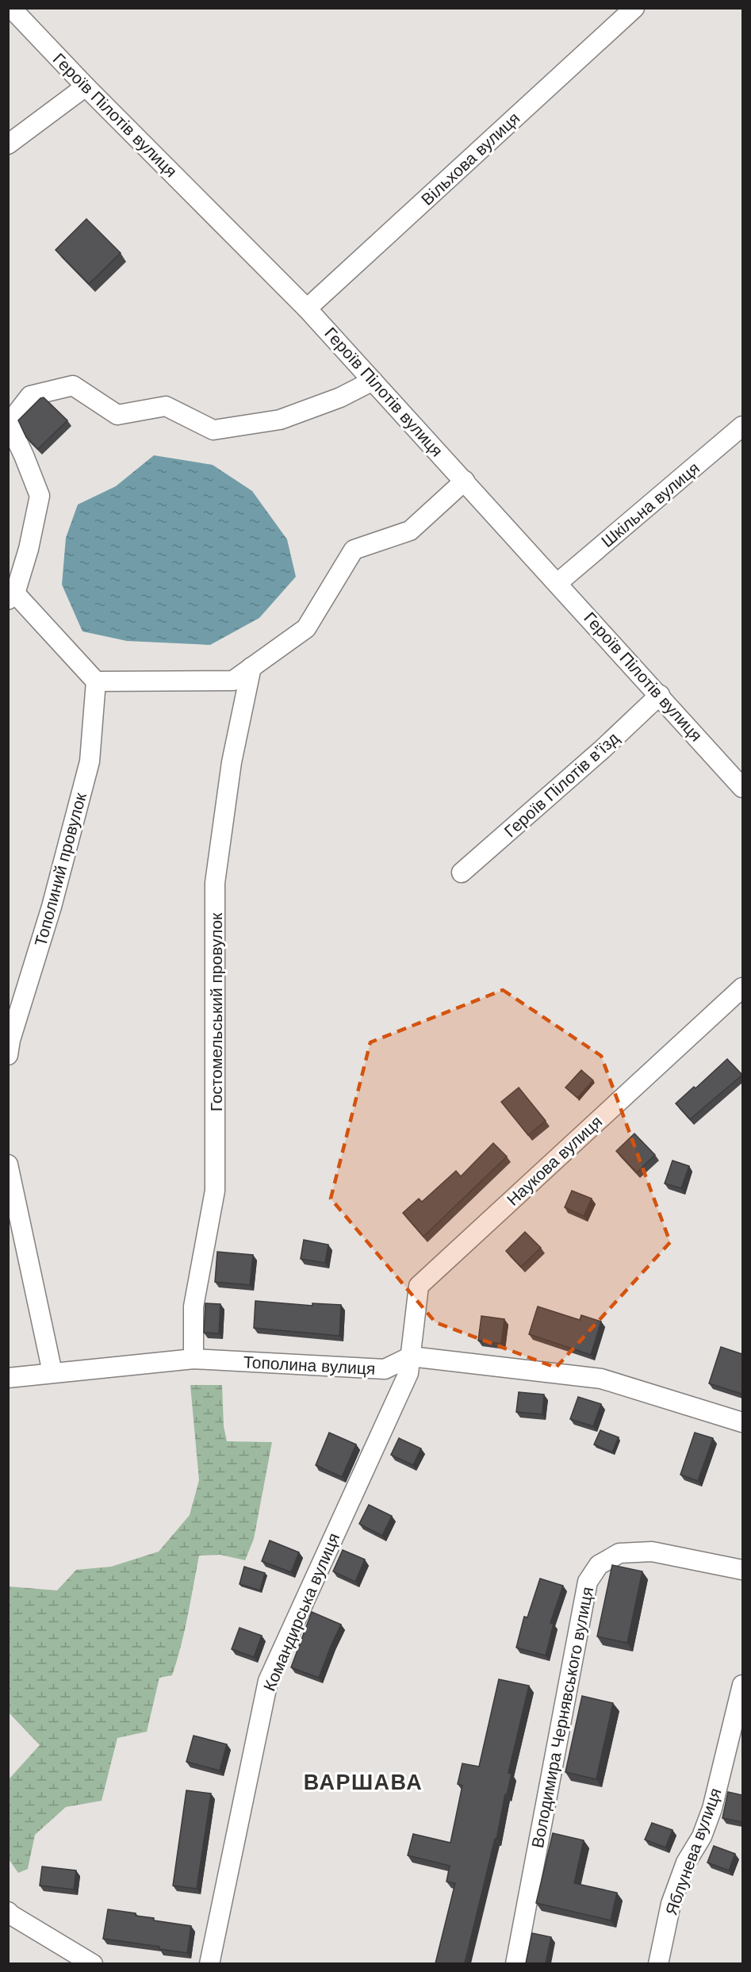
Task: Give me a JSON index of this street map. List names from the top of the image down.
{
  "streets": {
    "street": [
      "Героїв Пілотів вулиця",
      "Вільхова вулиця",
      "Шкільна вулиця",
      "Героїв Пілотів в’їзд",
      "Тополиний провулок",
      "Гостомельський провулок",
      "Наукова вулиця",
      "Тополина вулиця",
      "Командирська вулиця",
      "Володимира Чернявського вулиця",
      "Яблунева вулиця"
    ]
  },
  "crossings": [
    ["Героїв Пілотів вулиця", "Вільхова вулиця"],
    ["Героїв Пілотів вулиця", "Шкільна вулиця"],
    ["Героїв Пілотів вулиця", "Героїв Пілотів в’їзд"],
    ["Гостомельський провулок", "Тополина вулиця"],
    ["Наукова вулиця", "Тополина вулиця"],
    ["Наукова вулиця", "Командирська вулиця"],
    ["Тополина вулиця", "Командирська вулиця"]
  ],
  "districts": ["ВАРШАВА"]
}
